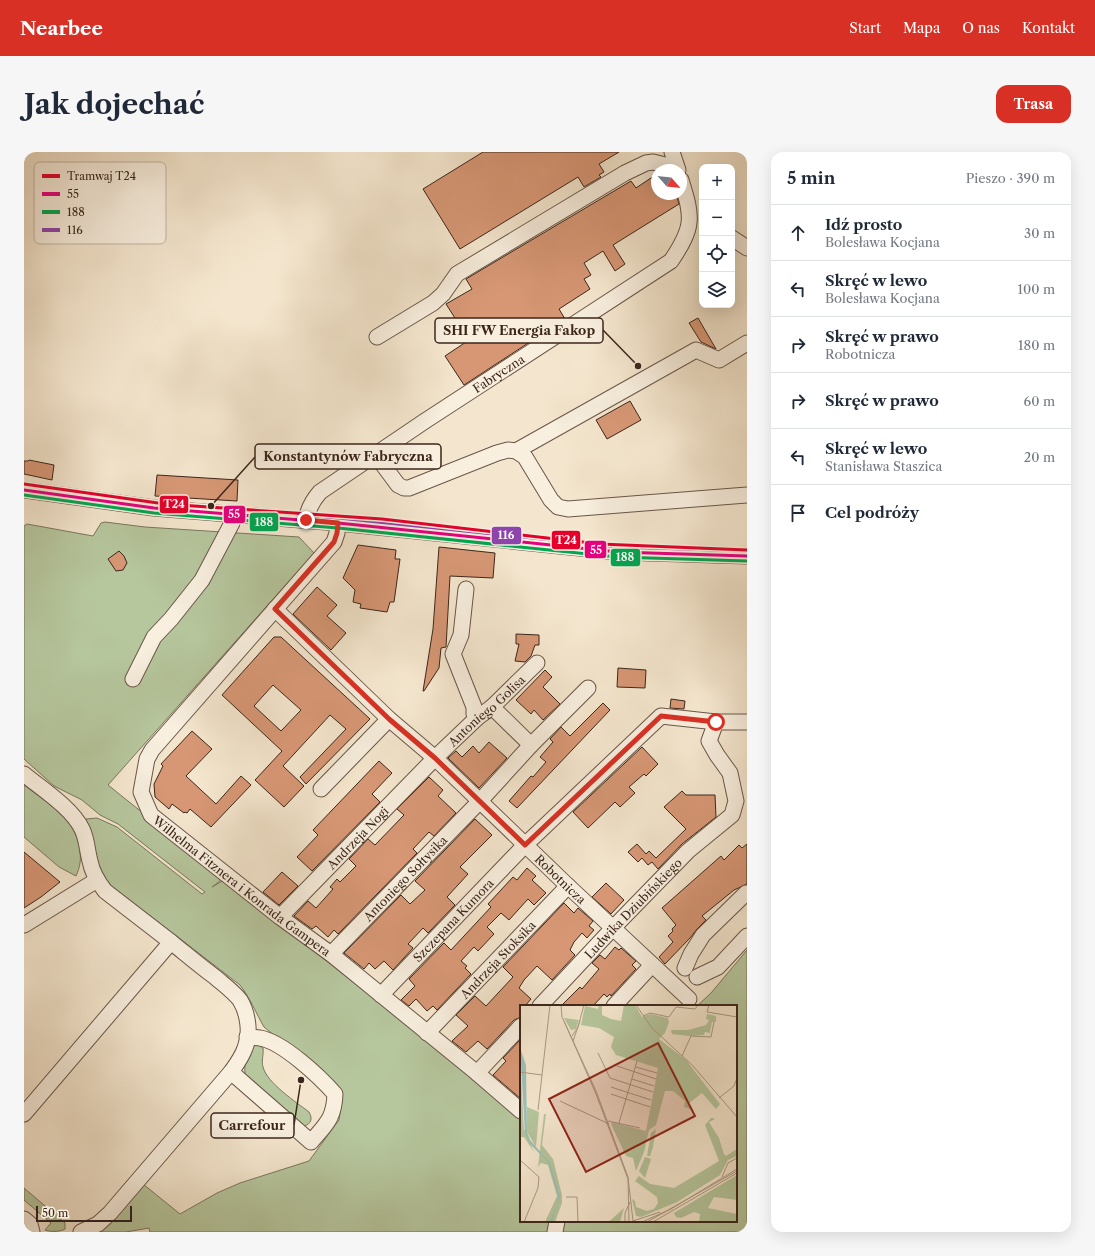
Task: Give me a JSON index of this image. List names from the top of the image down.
{
  "streets": {
    "street": [
      "Fabryczna",
      "Antoniego Golisa",
      "Andrzeja Nogi",
      "Antoniego Sołtysika",
      "Robotnicza",
      "Wilhelma Fitznera i Konrada Gampera",
      "Ludwika Dziubińskiego",
      "Szczepana Kumora",
      "Andrzeja Stoksika"
    ]
  },
  "crossings": [
    ["Antoniego Golisa", "Andrzeja Nogi"],
    ["Antoniego Golisa", "Robotnicza"],
    ["Andrzeja Nogi", "Robotnicza"],
    ["Andrzeja Nogi", "Wilhelma Fitznera i Konrada Gampera"],
    ["Antoniego Sołtysika", "Robotnicza"],
    ["Antoniego Sołtysika", "Wilhelma Fitznera i Konrada Gampera"],
    ["Robotnicza", "Wilhelma Fitznera i Konrada Gampera"],
    ["Robotnicza", "Ludwika Dziubińskiego"],
    ["Robotnicza", "Szczepana Kumora"],
    ["Robotnicza", "Andrzeja Stoksika"],
    ["Wilhelma Fitznera i Konrada Gampera", "Szczepana Kumora"],
    ["Wilhelma Fitznera i Konrada Gampera", "Andrzeja Stoksika"],
    ["Ludwika Dziubińskiego", "Szczepana Kumora"]
  ],
  "places": ["SHI FW Energia Fakop", "Konstantynów Fabryczna", "Carrefour"],
  "lines": [
    "tram line T24",
    "transit line 116",
    "transit line 55",
    "transit line 188"
  ],
  "legend": [
    "Tramwaj T24",
    "55",
    "188",
    "116"
  ],
  "scale_bar": "50 m",
  "north": "bottom right",
  "page": {
    "header": "Nearbee",
    "nav": [
      "Start",
      "Mapa",
      "O nas",
      "Kontakt"
    ],
    "buttons": "Trasa",
    "title": "Jak dojechać",
    "heading": ["5 min", "Pieszo · 390 m"],
    "map_buttons": ["+", "−"],
    "list": [
      ["Idź prosto", "Bolesława Kocjana", "30 m"],
      ["Skręć w lewo", "Bolesława Kocjana", "100 m"],
      ["Skręć w prawo", "Robotnicza", "180 m"],
      ["Skręć w prawo", "60 m"],
      ["Skręć w lewo", "Stanisława Staszica", "20 m"],
      "Cel podróży"
    ],
    "scale": "50 m"
  }
}
